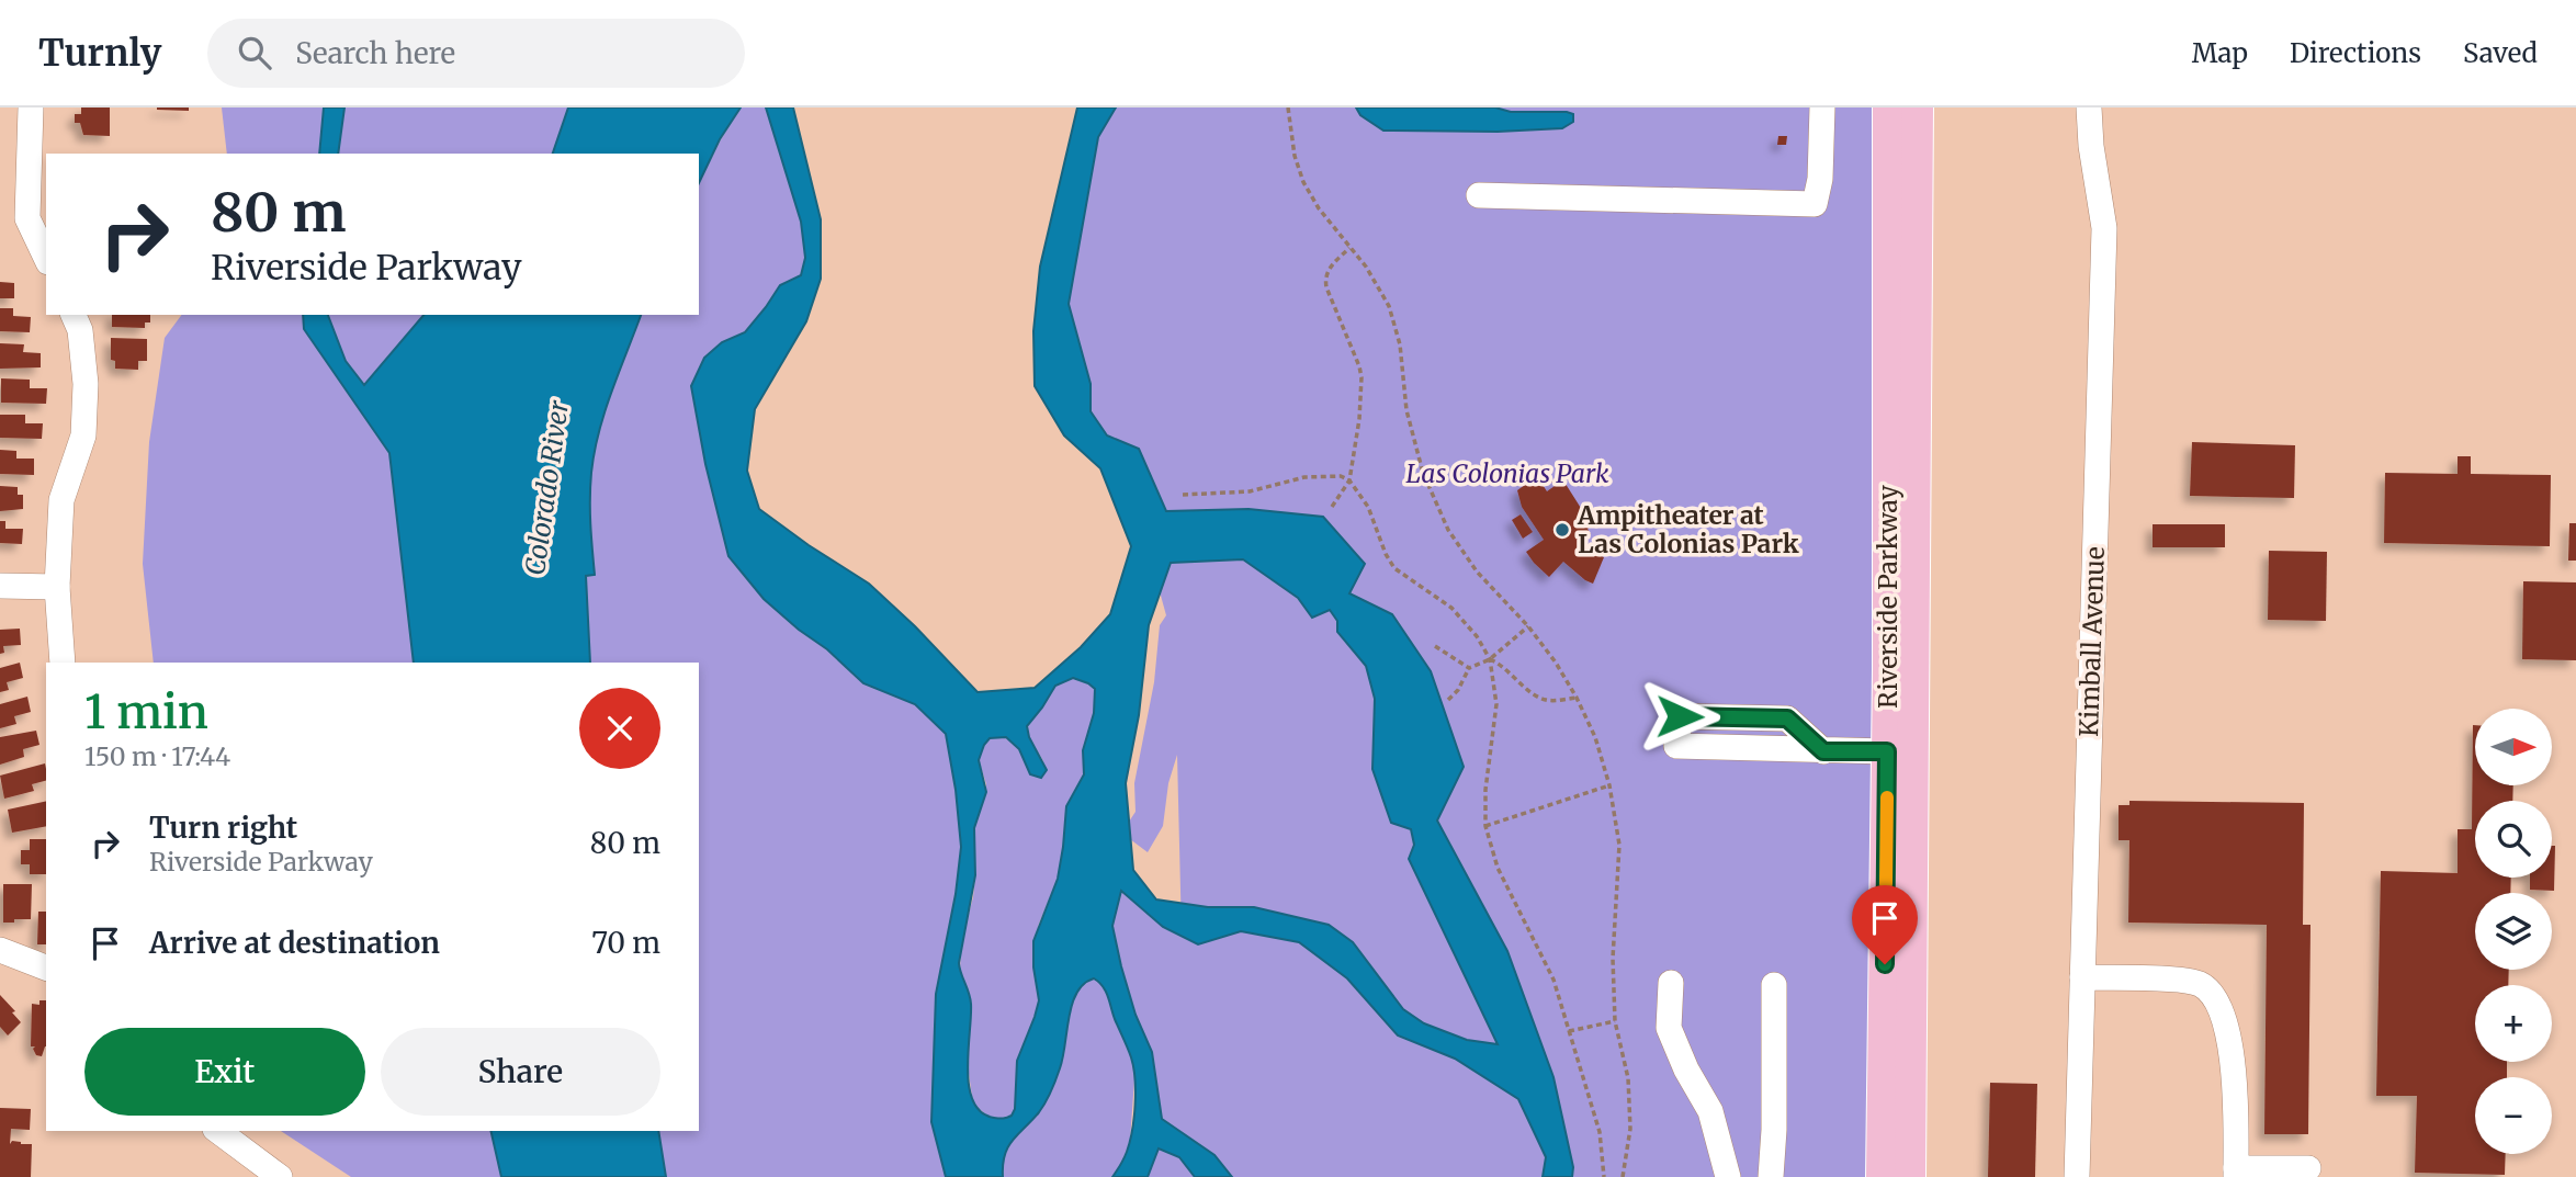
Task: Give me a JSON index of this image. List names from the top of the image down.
{
  "streets": {
    "main road": ["Riverside Parkway"],
    "street": ["Kimball Avenue"]
  },
  "water": ["Colorado River"],
  "parks": ["Las Colonias Park"],
  "places": ["Ampitheater at Las Colonias Park"],
  "north": "right",
  "page": {
    "header": "Turnly",
    "search": "Search here",
    "nav": ["Map", "Directions", "Saved"],
    "turn": ["80 m", "Riverside Parkway"],
    "heading": ["1 min", "150 m · 17:44"],
    "map_buttons": ["+", "−"],
    "list": [
      {
        "name": "Turn right",
        "note": "Riverside Parkway",
        "value": "80 m"
      },
      {
        "name": "Arrive at destination",
        "value": "70 m"
      }
    ],
    "buttons": ["Exit", "Share"]
  }
}
